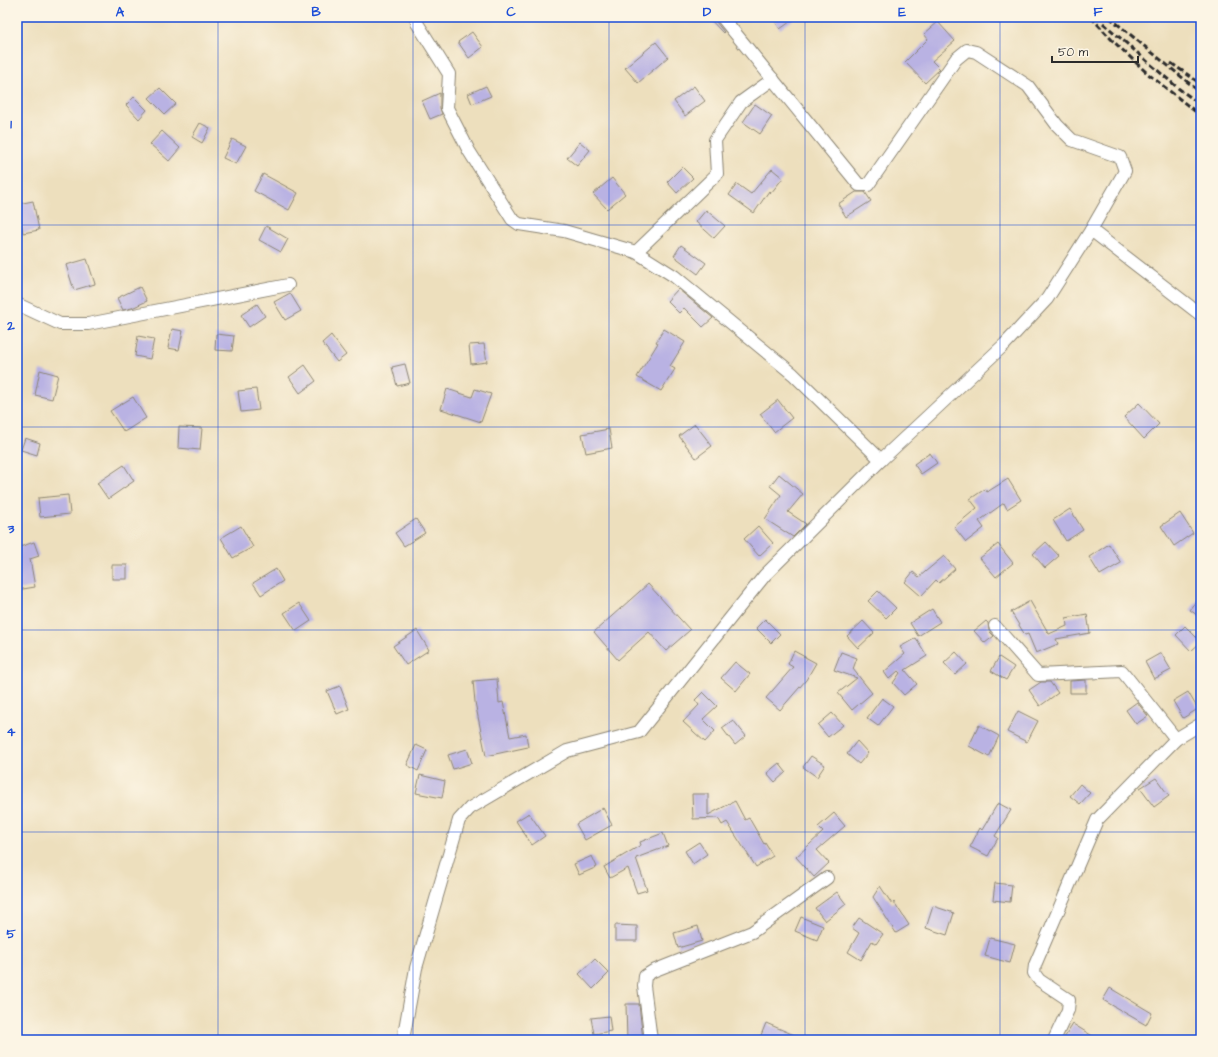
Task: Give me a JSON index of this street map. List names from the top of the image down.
{
  "scale_bar": "50 m",
  "grid": {
    "columns": [
      "A",
      "B",
      "C",
      "D",
      "E",
      "F"
    ],
    "rows": [
      "1",
      "2",
      "3",
      "4",
      "5"
    ]
  }
}
